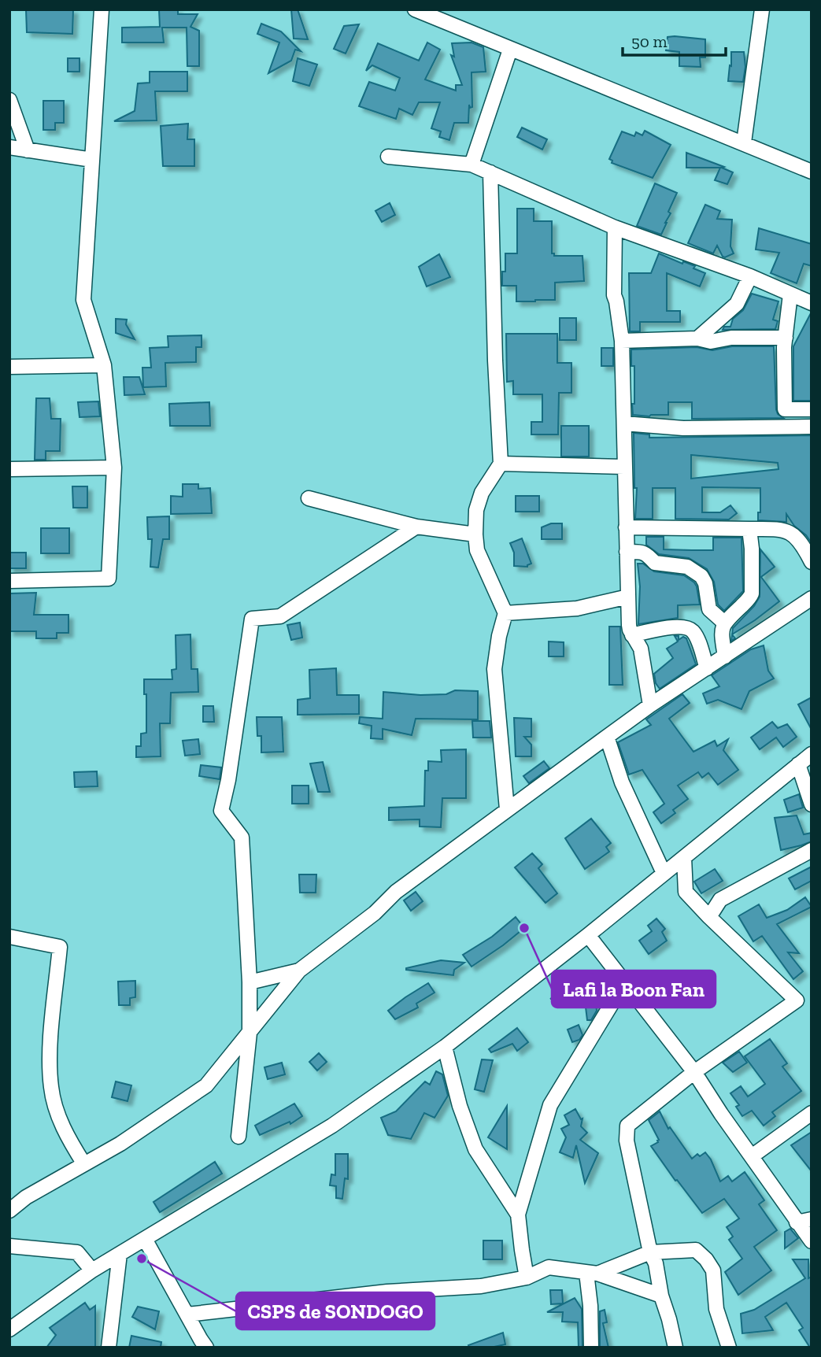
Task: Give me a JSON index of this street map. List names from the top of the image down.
{
  "places": ["Lafi la Boon Fan", "CSPS de SONDOGO"],
  "scale_bar": "50 m"
}
